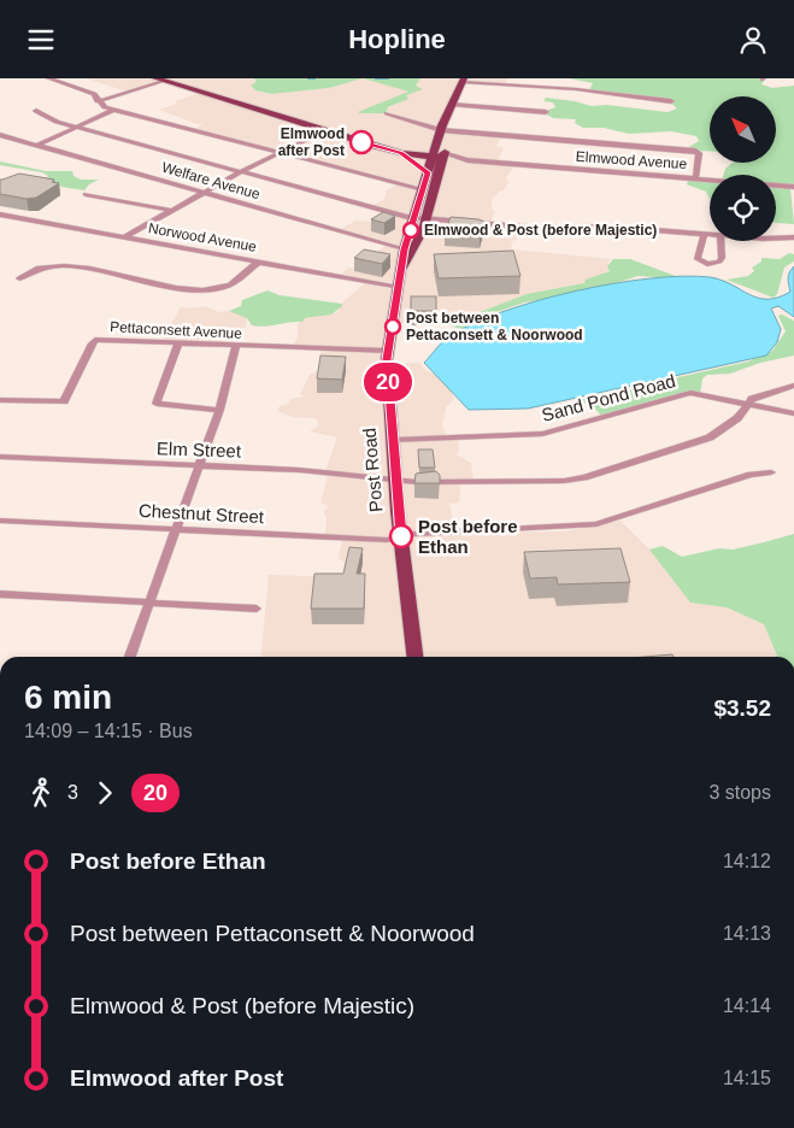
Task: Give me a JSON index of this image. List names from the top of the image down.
{
  "streets": {
    "main road": ["Elmwood Avenue", "Post Road"],
    "street": [
      "Welfare Avenue",
      "Norwood Avenue",
      "Pettaconsett Avenue",
      "Sand Pond Road",
      "Elm Street",
      "Chestnut Street"
    ]
  },
  "crossings": [
    ["Elmwood Avenue", "Post Road"],
    ["Welfare Avenue", "Post Road"],
    ["Norwood Avenue", "Post Road"],
    ["Pettaconsett Avenue", "Post Road"],
    ["Sand Pond Road", "Elm Street"],
    ["Sand Pond Road", "Post Road"],
    ["Elm Street", "Post Road"],
    ["Post Road", "Chestnut Street"]
  ],
  "places": [
    "Elmwood after Post",
    "Elmwood & Post (before Majestic)",
    "Post between Pettaconsett & Noorwood",
    "Post before Ethan"
  ],
  "lines": ["bus line 20"],
  "north": "top left",
  "page": {
    "header": "Hopline",
    "on_map": "20",
    "heading": ["6 min", "14:09 – 14:15 · Bus", "$3.52"],
    "legs": ["3", "20", "3 stops"],
    "list": [
      {
        "name": "Post before Ethan",
        "value": "14:12"
      },
      {
        "name": "Post between Pettaconsett & Noorwood",
        "value": "14:13"
      },
      {
        "name": "Elmwood & Post (before Majestic)",
        "value": "14:14"
      },
      {
        "name": "Elmwood after Post",
        "value": "14:15"
      }
    ]
  }
}
